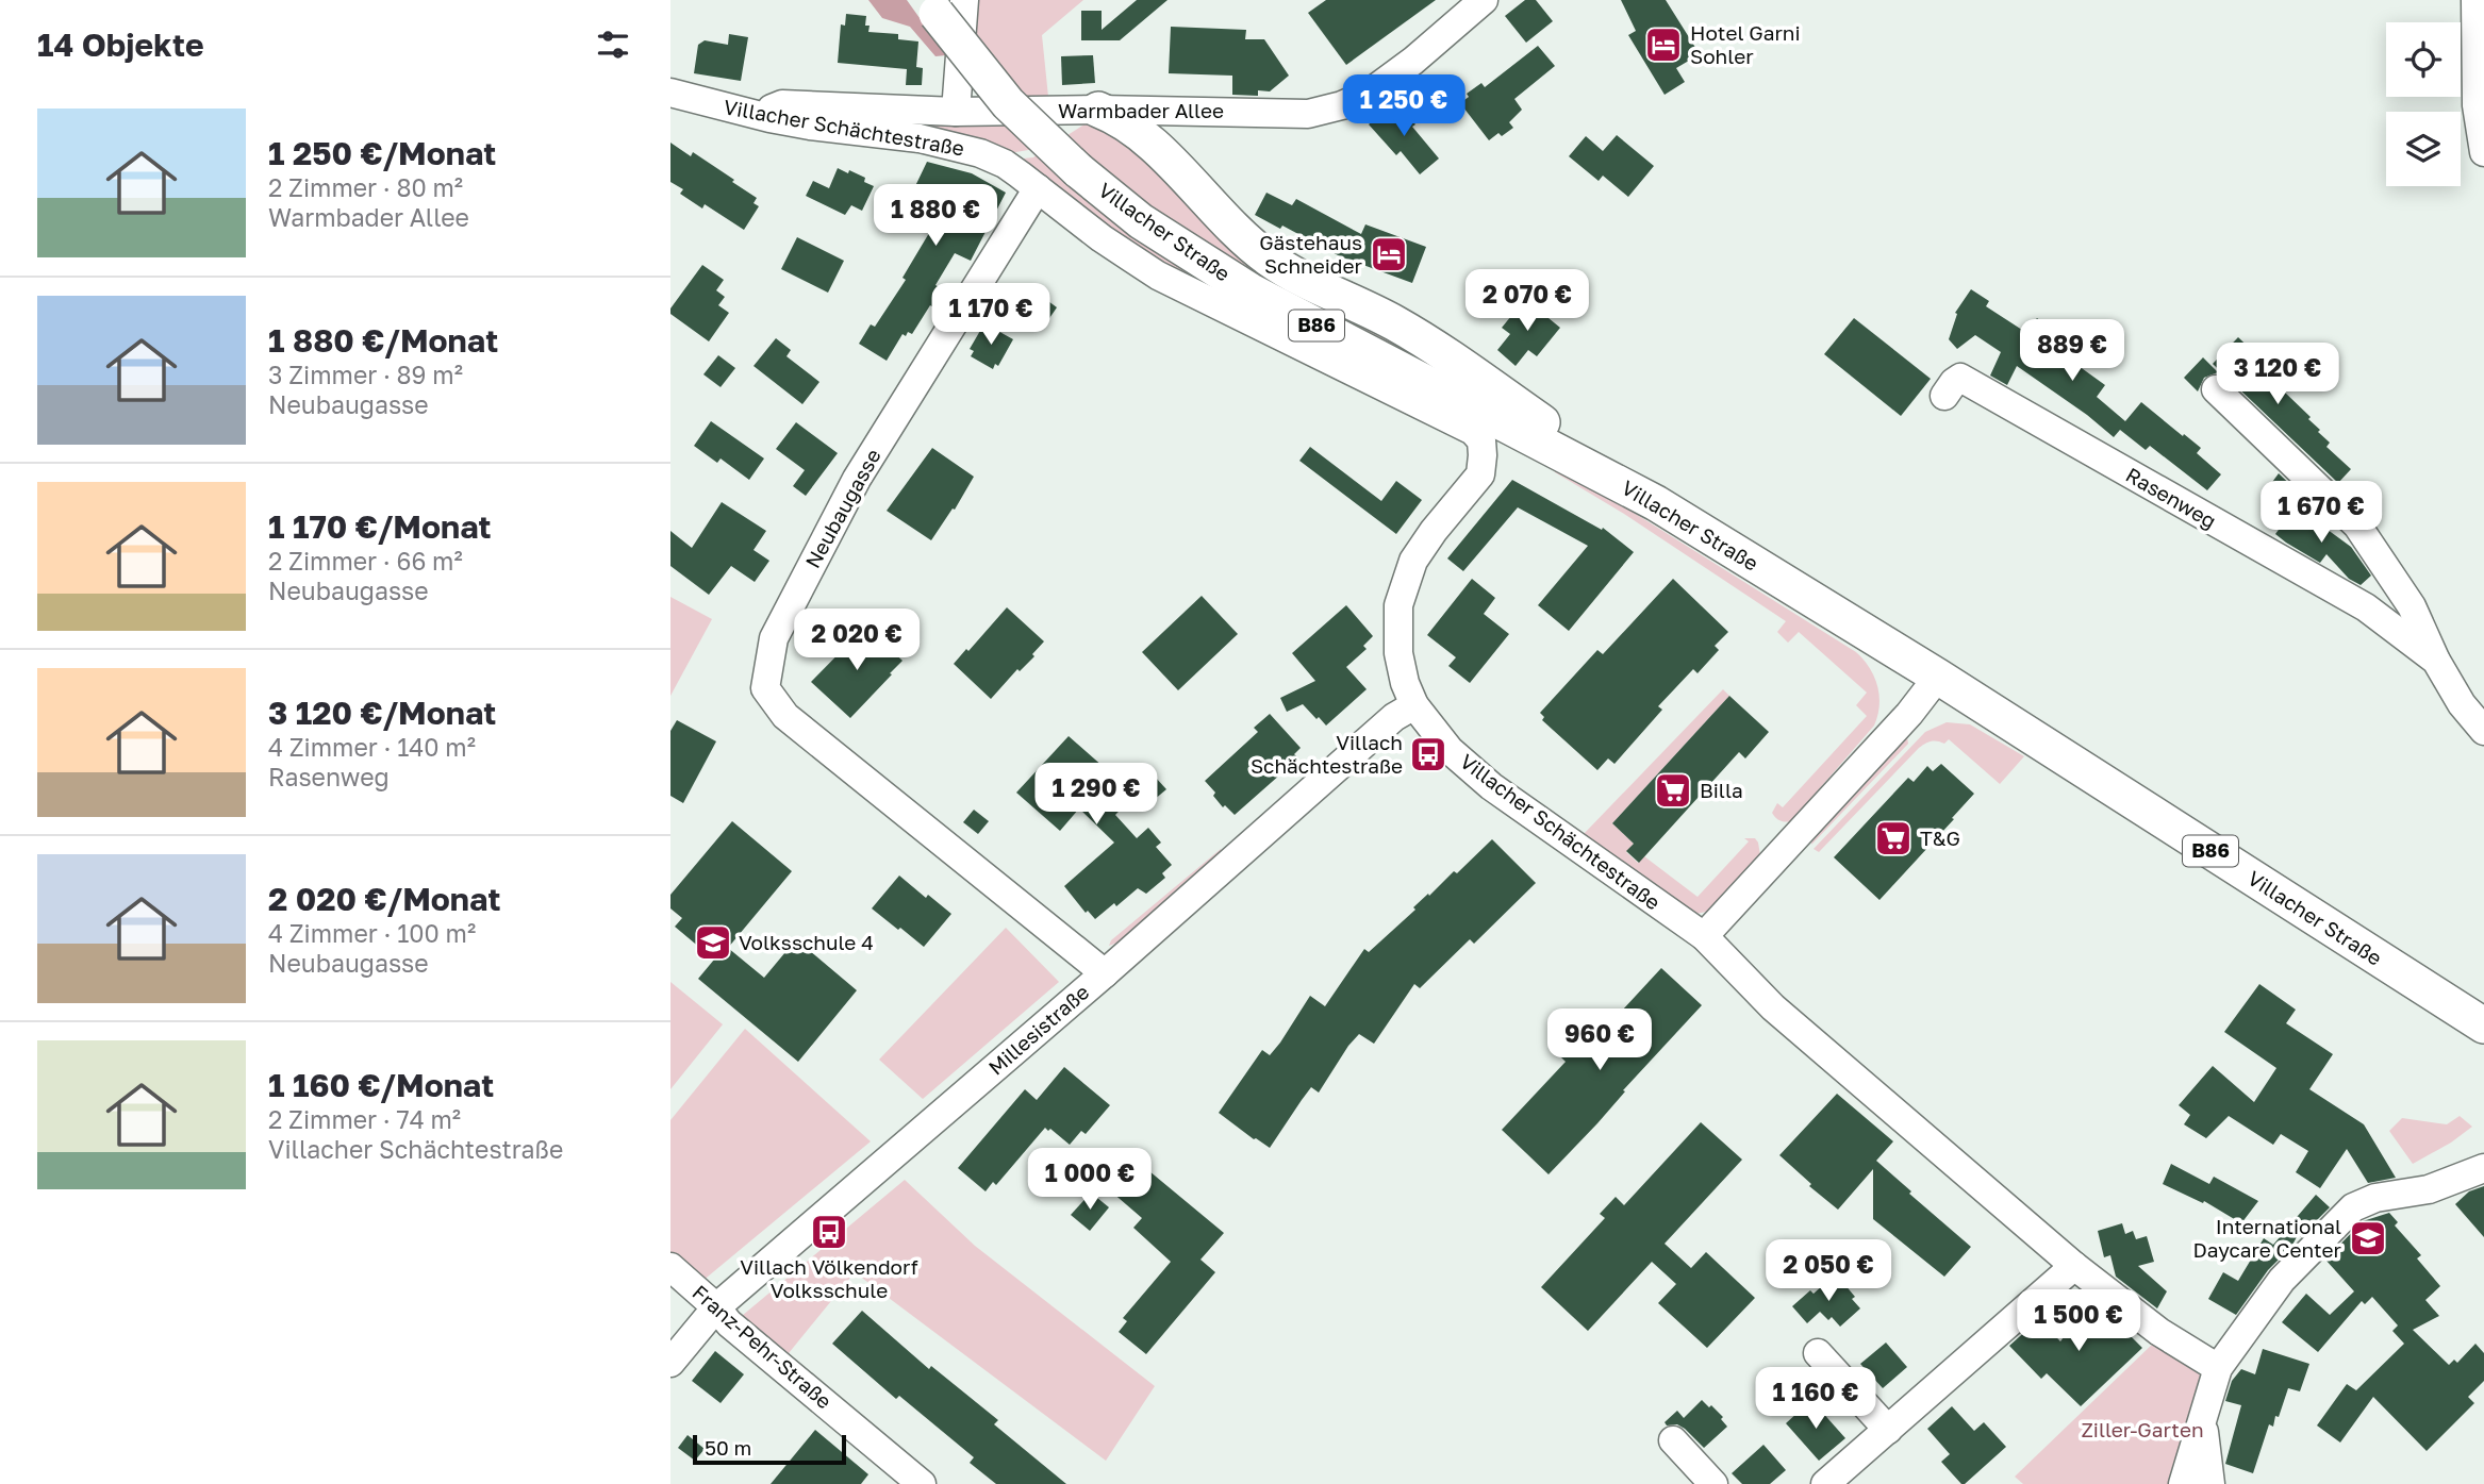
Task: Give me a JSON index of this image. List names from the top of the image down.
{
  "streets": {
    "main road": ["Villacher Straße", "B86"],
    "street": [
      "Warmbader Allee",
      "Villacher Schächtestraße",
      "Rasenweg",
      "Neubaugasse",
      "Millesistraße",
      "Franz-Pehr-Straße"
    ]
  },
  "crossings": [
    ["Warmbader Allee", "Villacher Schächtestraße"],
    ["Villacher Schächtestraße", "Neubaugasse"],
    ["Villacher Schächtestraße", "Millesistraße"],
    ["Neubaugasse", "Millesistraße"],
    ["Millesistraße", "Franz-Pehr-Straße"]
  ],
  "parks": ["Ziller-Garten"],
  "places": {
    "hotel": ["Hotel Garni Sohler", "Gästehaus Schneider"],
    "bus stop": ["Villach Schächtestraße", "Villach Völkendorf Volksschule"],
    "supermarket": ["Billa", "T&G"],
    "school or university": ["Volksschule 4", "International Daycare Center"]
  },
  "scale_bar": "50 m",
  "page": {
    "heading": "14 Objekte",
    "price": [
      "1 250 €",
      "1 880 €",
      "2 070 €",
      "1 170 €",
      "889 €",
      "3 120 €",
      "1 670 €",
      "2 020 €",
      "1 290 €",
      "960 €",
      "1 000 €",
      "2 050 €",
      "1 500 €",
      "1 160 €"
    ],
    "list": [
      {
        "name": "1 250 €/Monat",
        "note": "2 Zimmer · 80 m² · Warmbader Allee"
      },
      {
        "name": "1 880 €/Monat",
        "note": "3 Zimmer · 89 m² · Neubaugasse"
      },
      {
        "name": "1 170 €/Monat",
        "note": "2 Zimmer · 66 m² · Neubaugasse"
      },
      {
        "name": "3 120 €/Monat",
        "note": "4 Zimmer · 140 m² · Rasenweg"
      },
      {
        "name": "2 020 €/Monat",
        "note": "4 Zimmer · 100 m² · Neubaugasse"
      },
      {
        "name": "1 160 €/Monat",
        "note": "2 Zimmer · 74 m² · Villacher Schächtestraße"
      }
    ],
    "scale": "50 m"
  }
}
